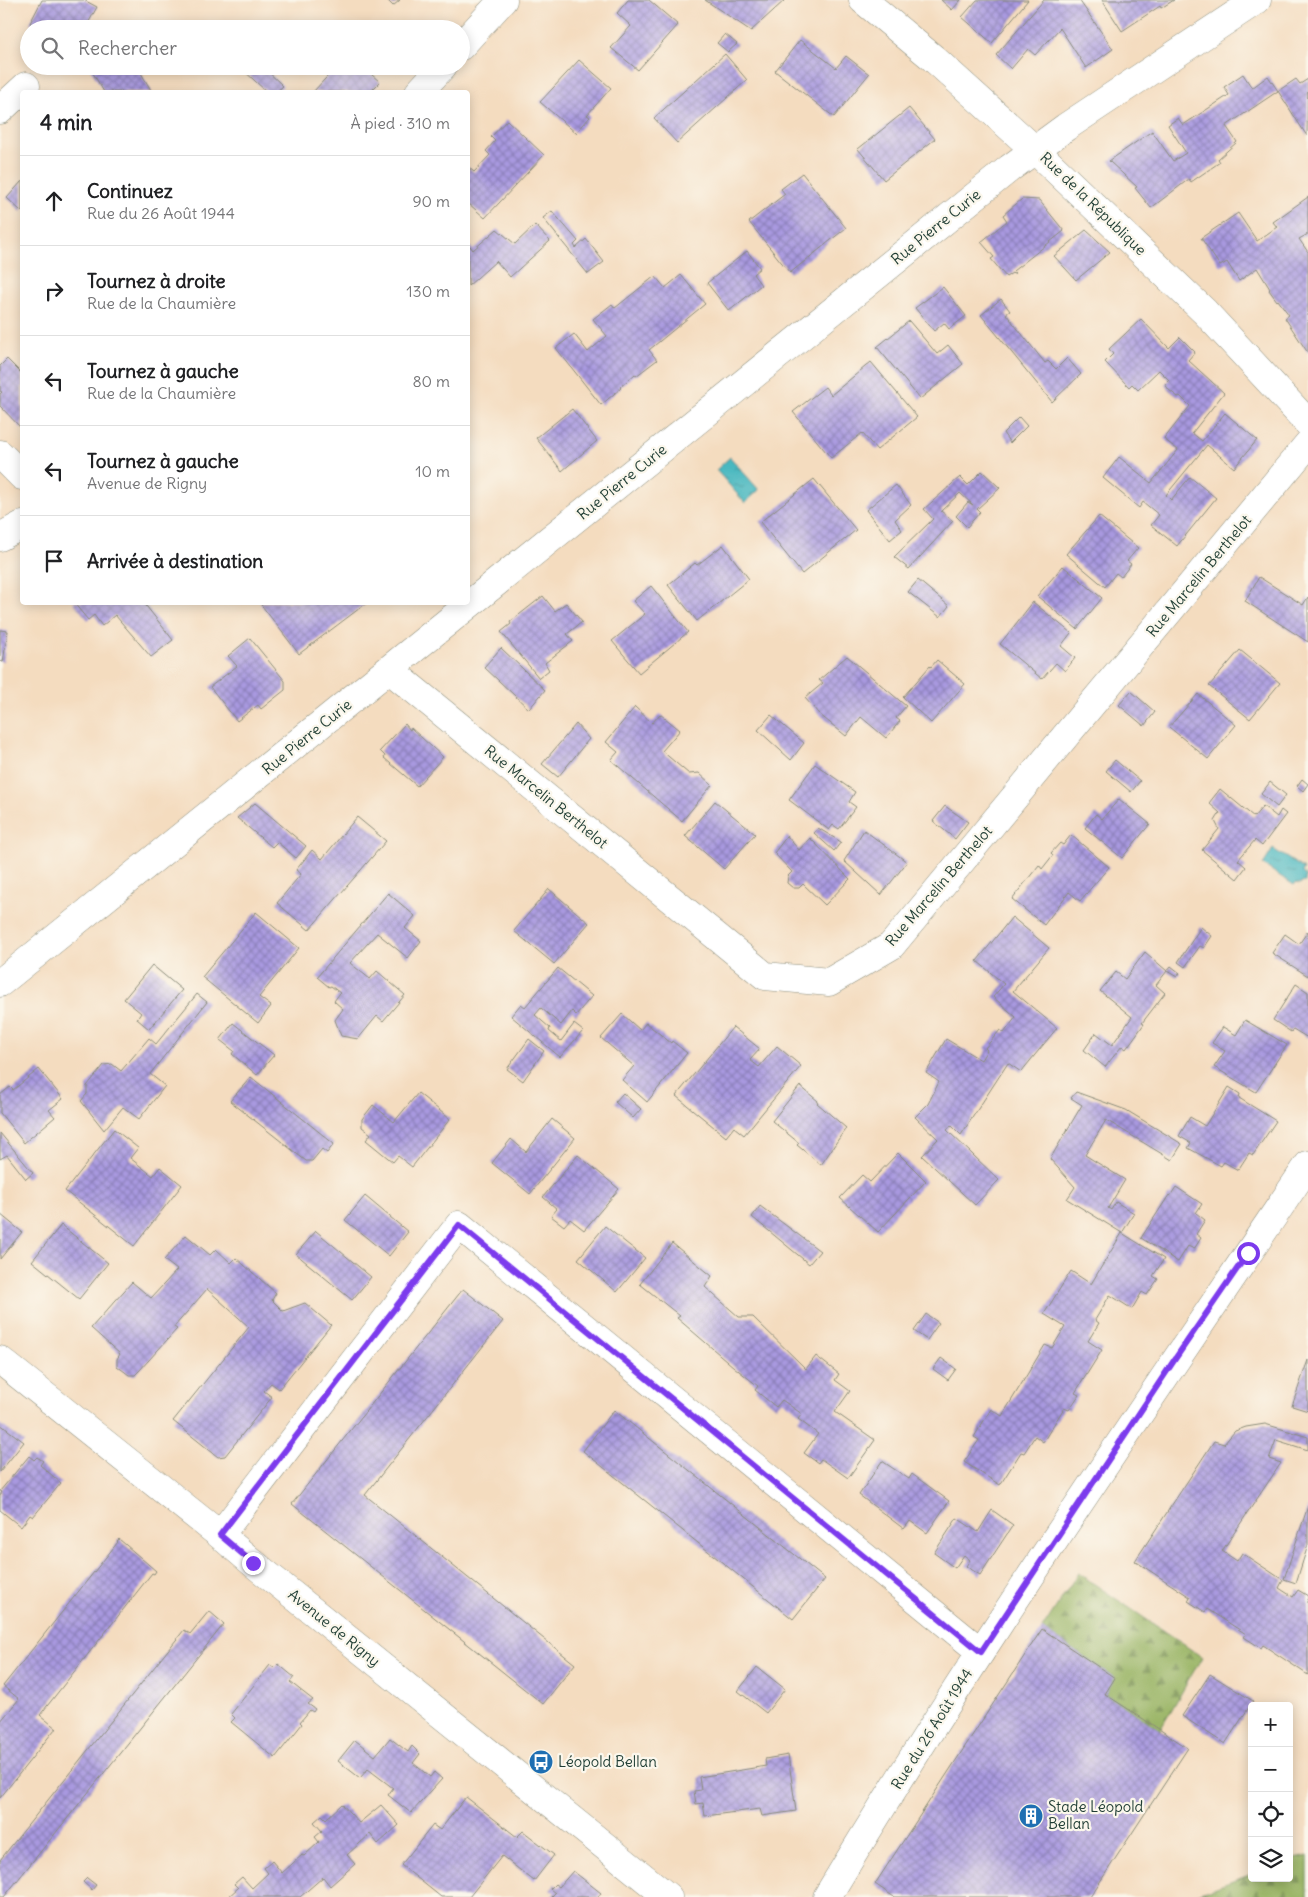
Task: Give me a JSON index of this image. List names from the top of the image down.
{
  "streets": {
    "street": [
      "Rue de la République",
      "Rue Pierre Curie",
      "Rue Marcelin Berthelot",
      "Avenue de Rigny",
      "Rue du 26 Août 1944"
    ]
  },
  "crossings": [
    ["Rue de la République", "Rue Pierre Curie"],
    ["Rue Pierre Curie", "Rue Marcelin Berthelot"]
  ],
  "places": {
    "bus stop": ["Léopold Bellan"],
    "building": ["Stade Léopold Bellan"]
  },
  "page": {
    "search": "Rechercher",
    "heading": ["4 min", "À pied · 310 m"],
    "list": [
      ["Continuez", "Rue du 26 Août 1944", "90 m"],
      ["Tournez à droite", "Rue de la Chaumière", "130 m"],
      ["Tournez à gauche", "Rue de la Chaumière", "80 m"],
      ["Tournez à gauche", "Avenue de Rigny", "10 m"],
      "Arrivée à destination"
    ],
    "map_buttons": ["+", "−"]
  }
}
